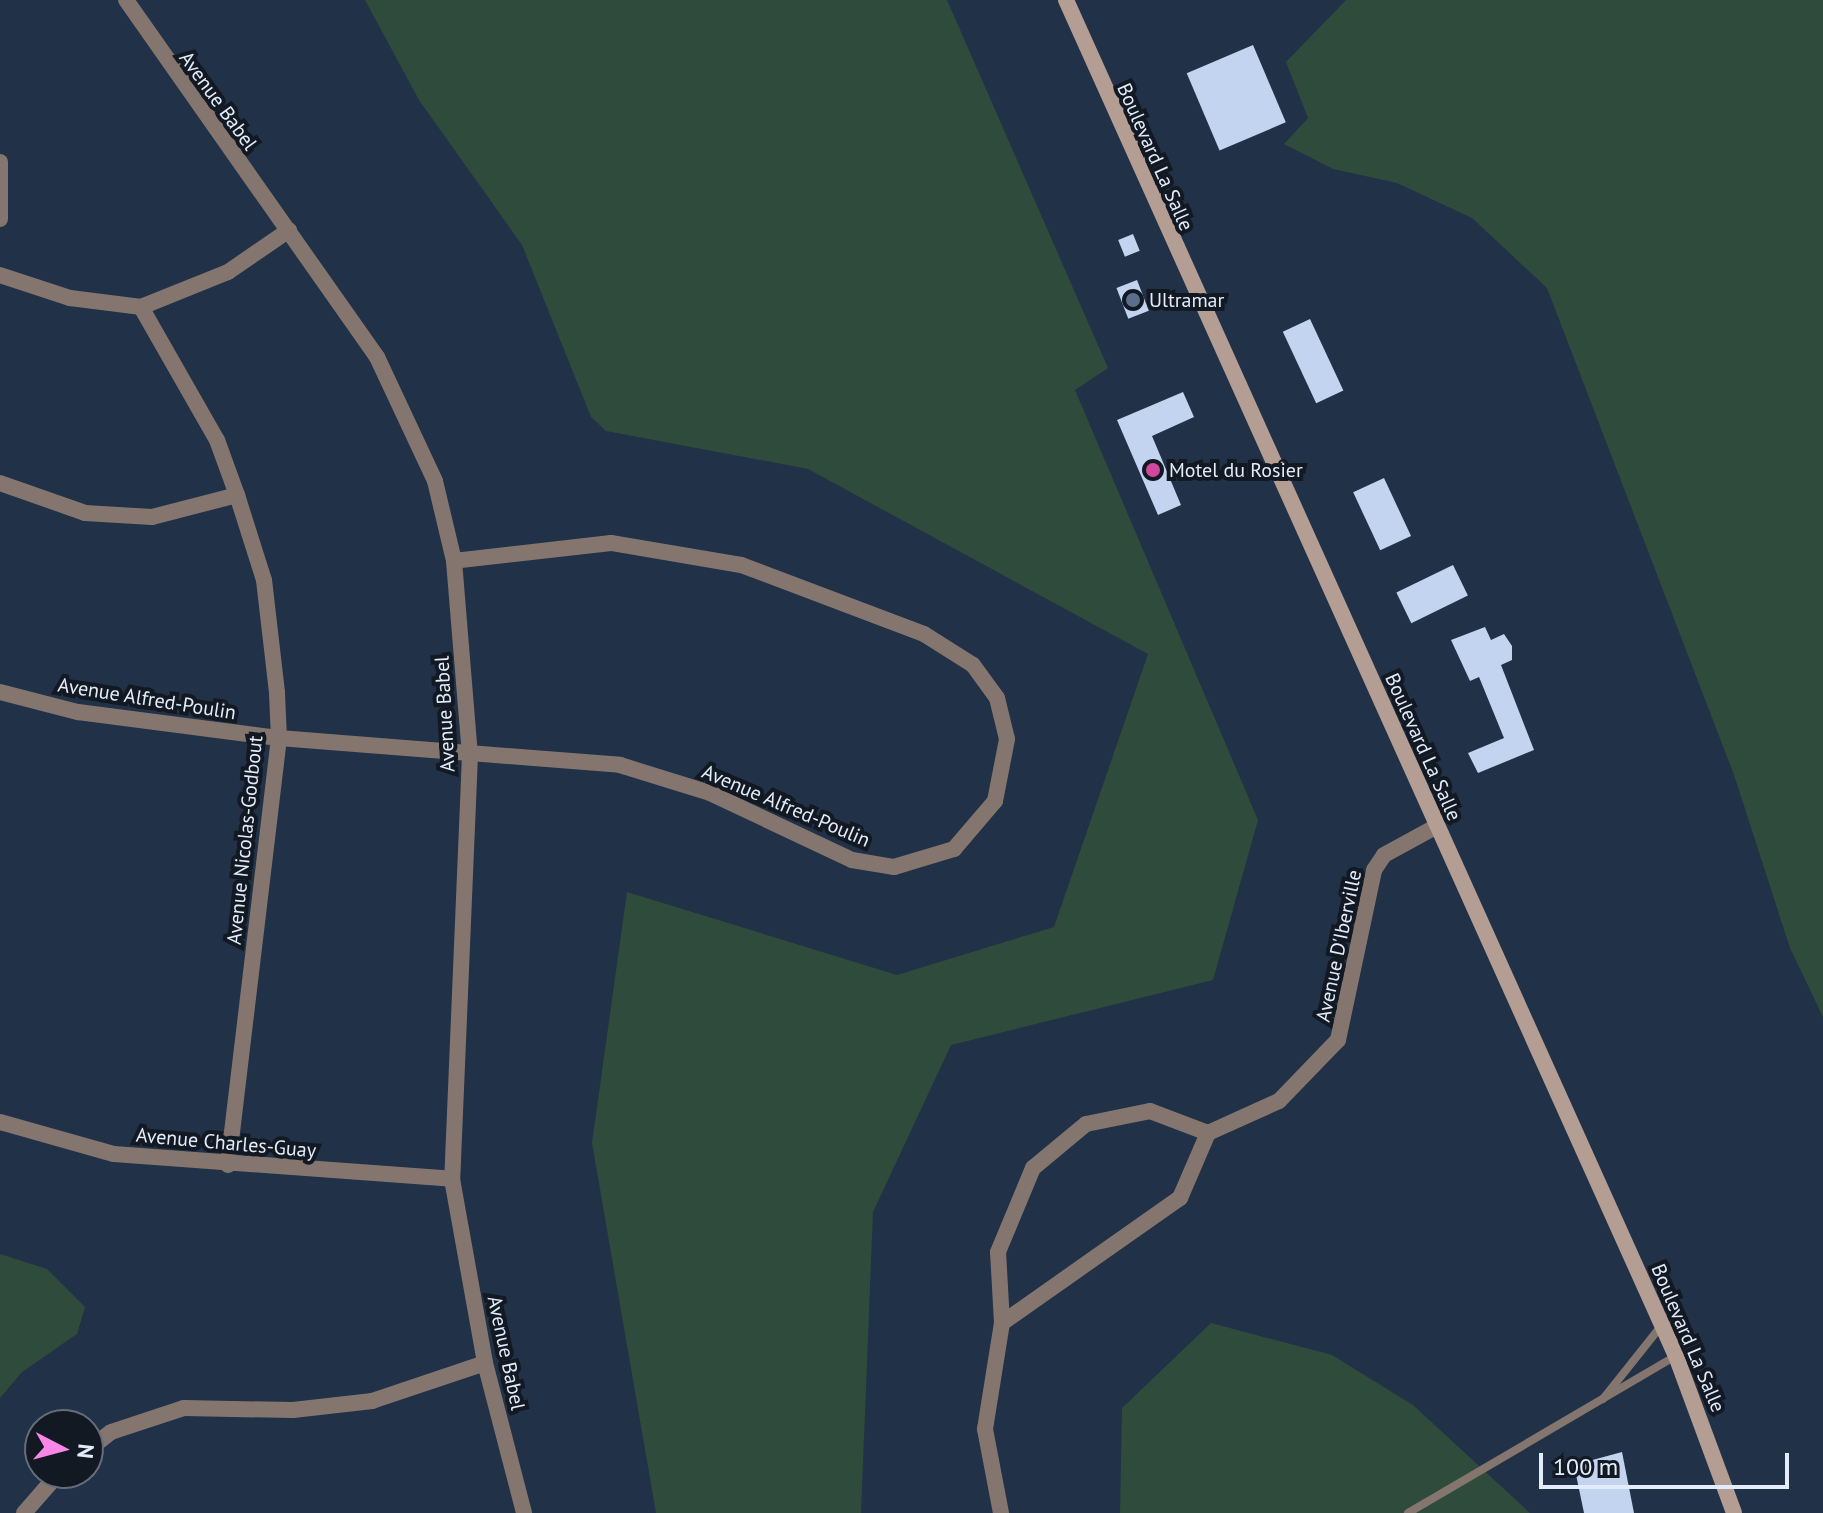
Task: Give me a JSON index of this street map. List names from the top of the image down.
{
  "streets": {
    "street": [
      "Avenue Babel",
      "Boulevard La Salle",
      "Avenue Alfred-Poulin",
      "Avenue Nicolas-Godbout",
      "Avenue D'Iberville",
      "Avenue Charles-Guay"
    ]
  },
  "crossings": [
    ["Avenue Babel", "Avenue Alfred-Poulin"],
    ["Avenue Babel", "Avenue Charles-Guay"],
    ["Boulevard La Salle", "Avenue D'Iberville"],
    ["Avenue Alfred-Poulin", "Avenue Nicolas-Godbout"],
    ["Avenue Nicolas-Godbout", "Avenue Charles-Guay"]
  ],
  "places": ["Ultramar", "Motel du Rosier"],
  "scale_bar": "100 m",
  "north": "right"
}
